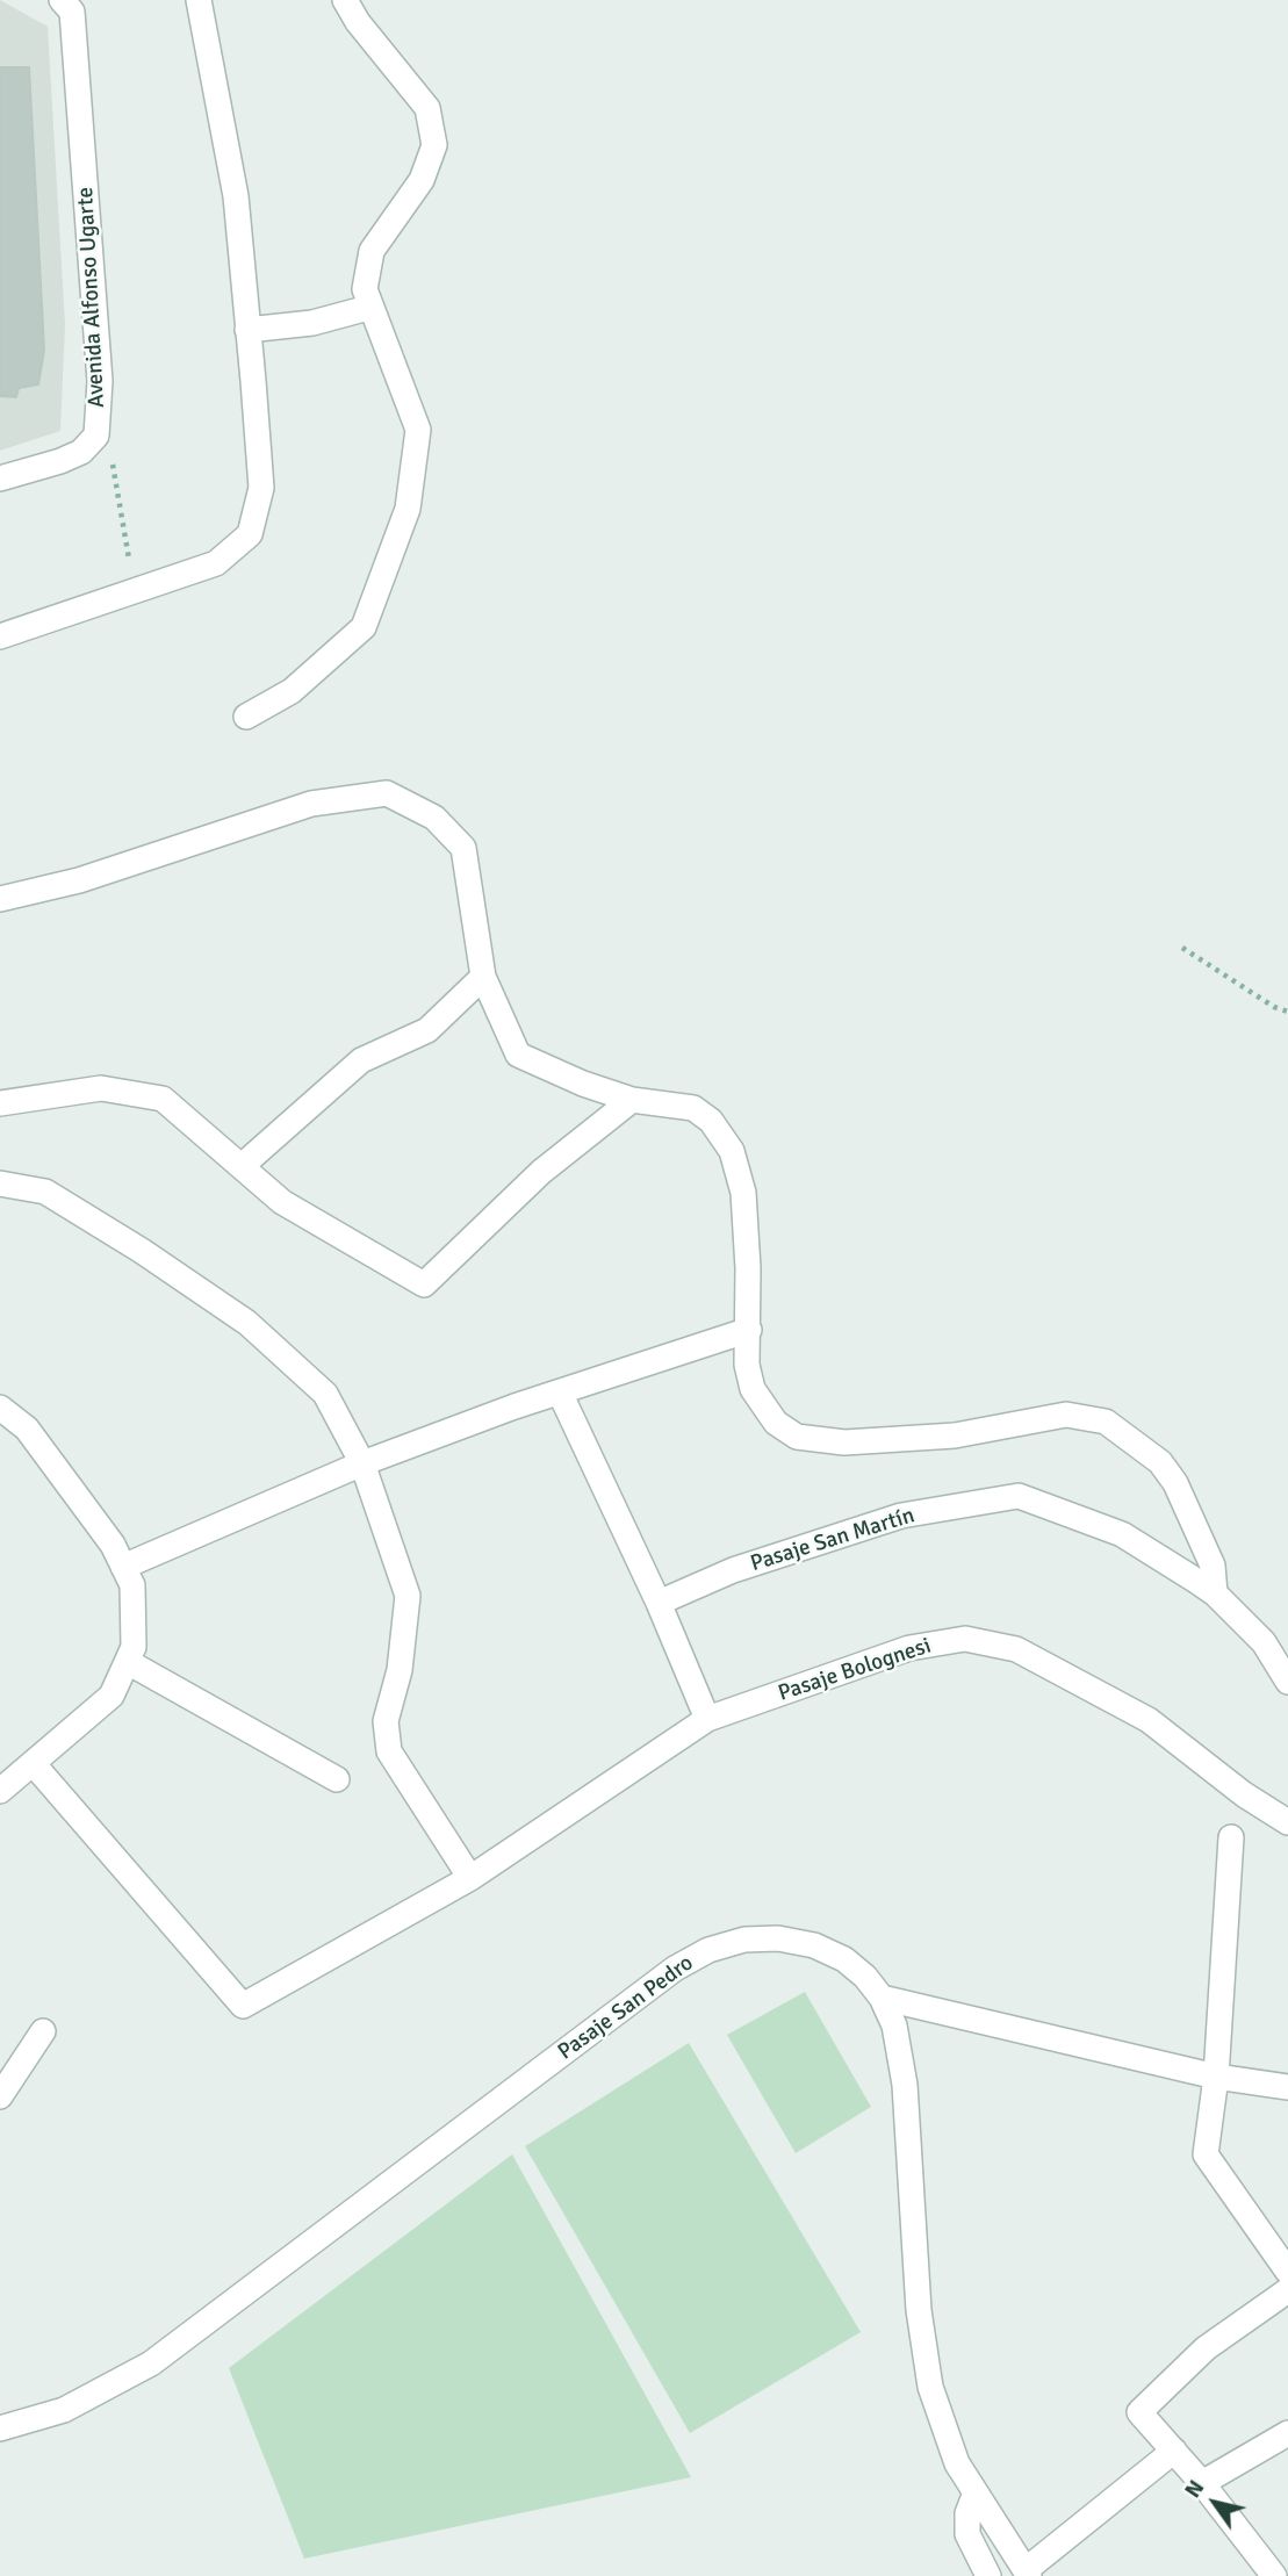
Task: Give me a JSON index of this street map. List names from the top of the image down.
{
  "streets": {
    "street": [
      "Avenida Alfonso Ugarte",
      "Pasaje San Martín",
      "Pasaje Bolognesi",
      "Pasaje San Pedro"
    ]
  },
  "north": "top left"
}
